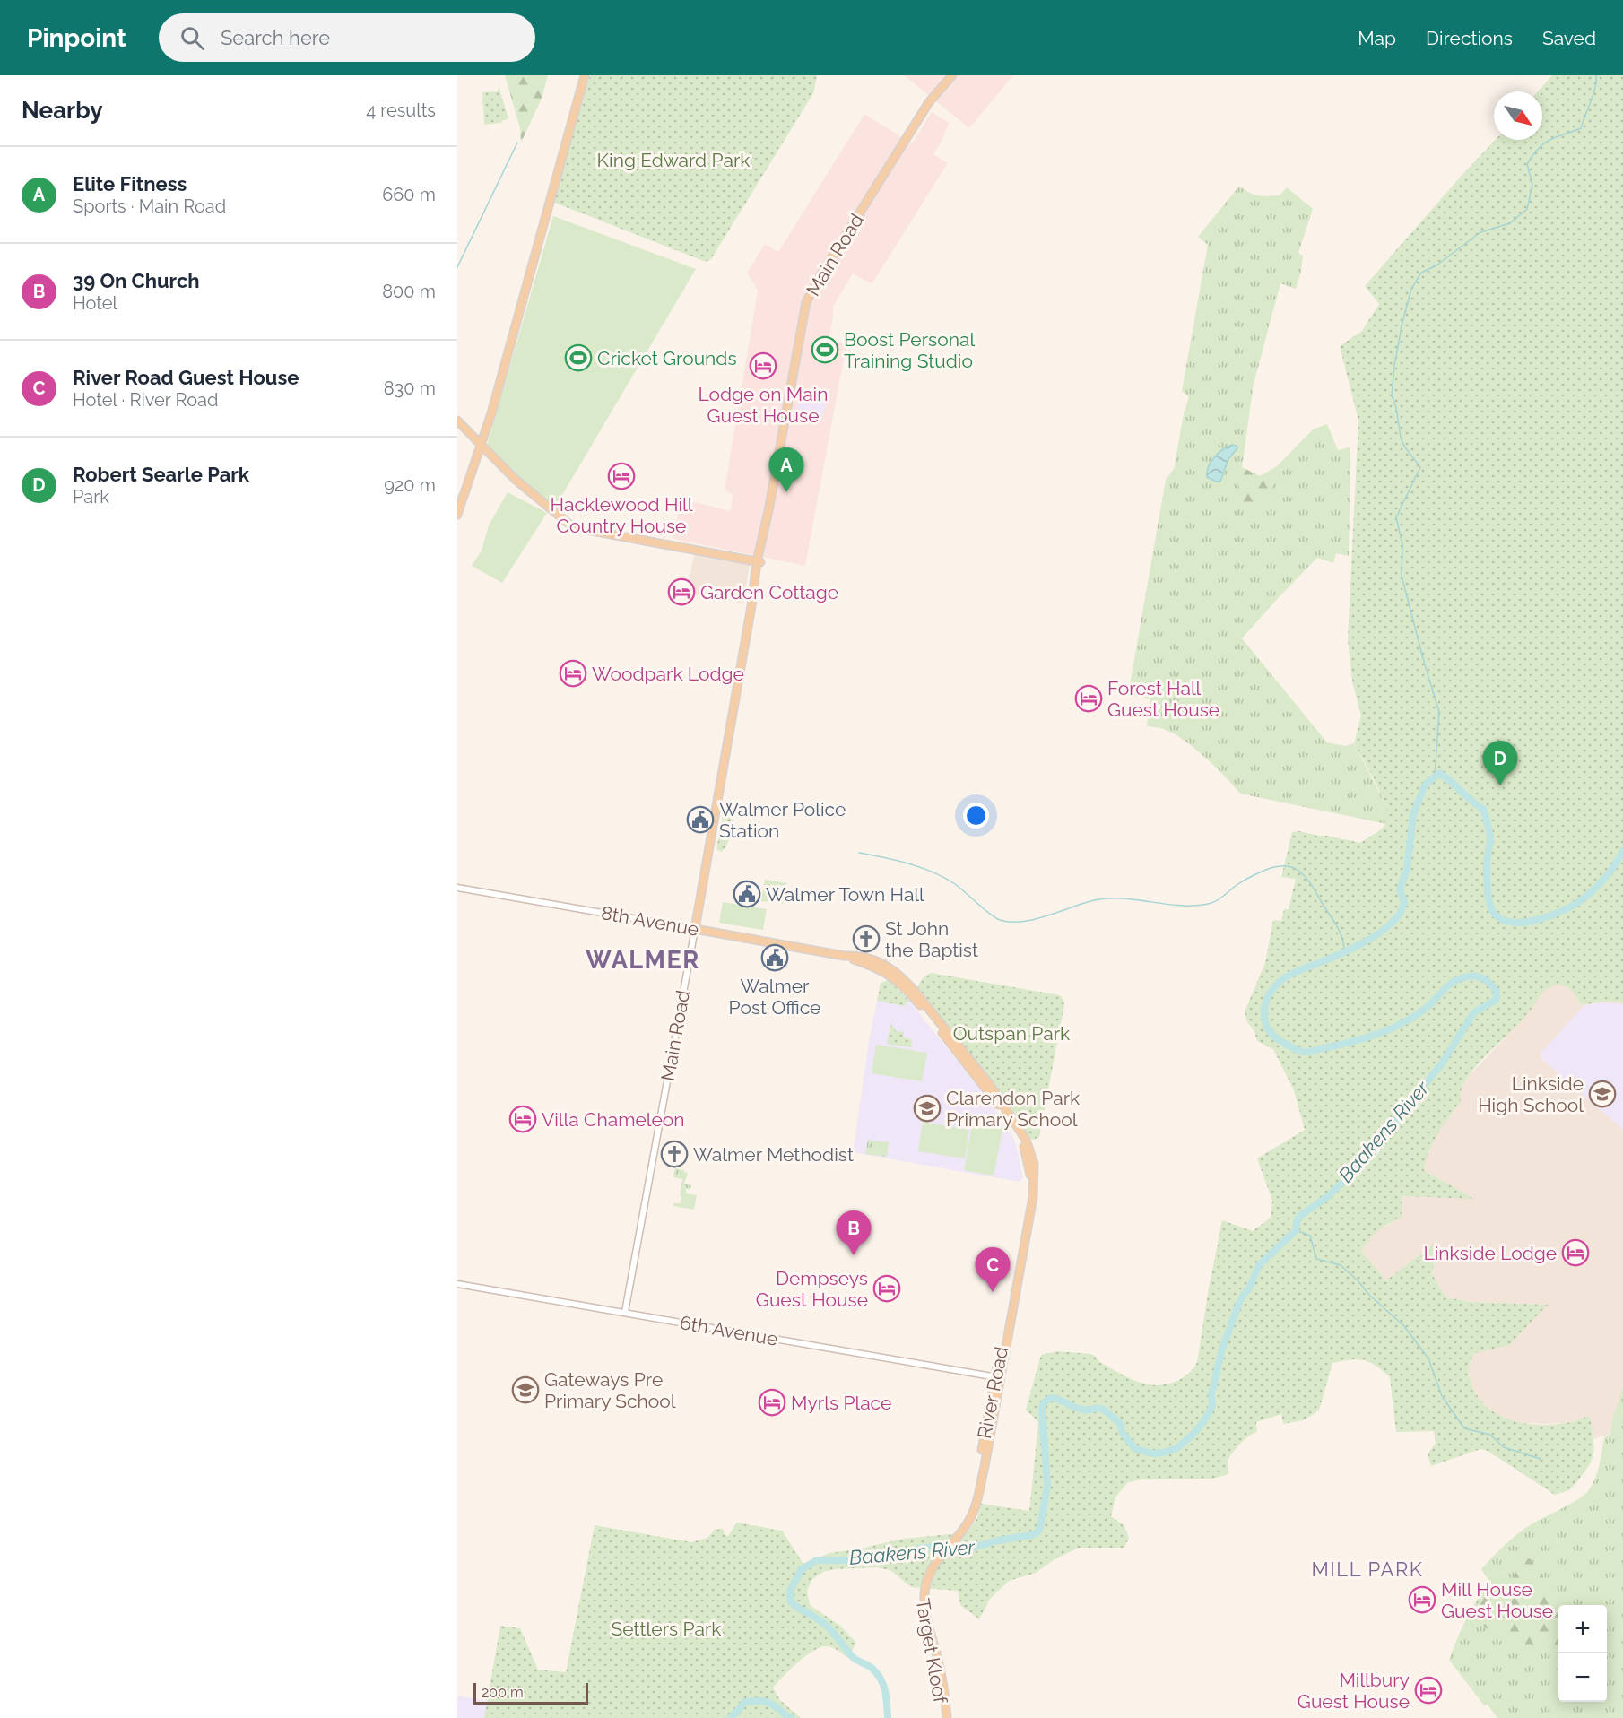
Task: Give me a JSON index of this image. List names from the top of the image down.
{
  "streets": {
    "main road": [
      "Main Road",
      "8th Avenue",
      "River Road",
      "Target Kloof"
    ],
    "street": ["6th Avenue"]
  },
  "crossings": [
    ["Main Road", "8th Avenue"],
    ["Main Road", "6th Avenue"],
    ["8th Avenue", "River Road"],
    ["6th Avenue", "River Road"],
    ["River Road", "Target Kloof"]
  ],
  "districts": ["WALMER", "MILL PARK"],
  "water": ["Baakens River"],
  "parks": ["King Edward Park", "Outspan Park", "Settlers Park"],
  "places": {
    "sports": ["Boost Personal Training Studio", "Cricket Grounds"],
    "hotel": [
      "Lodge on Main Guest House",
      "Hacklewood Hill Country House",
      "Garden Cottage",
      "Woodpark Lodge",
      "Forest Hall Guest House",
      "Villa Chameleon",
      "Linkside Lodge",
      "Dempseys Guest House",
      "Myrls Place",
      "Mill House Guest House",
      "Millbury Guest House"
    ],
    "public building": ["Walmer Police Station", "Walmer Town Hall", "Walmer Post Office"],
    "church": ["St John the Baptist", "Walmer Methodist"],
    "school or university": ["Linkside High School", "Clarendon Park Primary School", "Gateways Pre Primary School"]
  },
  "scale_bar": "200 m",
  "north": "bottom right",
  "page": {
    "header": "Pinpoint",
    "search": "Search here",
    "nav": ["Map", "Directions", "Saved"],
    "heading": ["Nearby", "4 results"],
    "list": [
      {
        "mark": "A",
        "name": "Elite Fitness",
        "note": "Sports · Main Road",
        "value": "660 m"
      },
      {
        "mark": "B",
        "name": "39 On Church",
        "note": "Hotel",
        "value": "800 m"
      },
      {
        "mark": "C",
        "name": "River Road Guest House",
        "note": "Hotel · River Road",
        "value": "830 m"
      },
      {
        "mark": "D",
        "name": "Robert Searle Park",
        "note": "Park",
        "value": "920 m"
      }
    ],
    "pins": [
      "A",
      "D",
      "B",
      "C"
    ],
    "map_buttons": ["+", "−"],
    "scale": "200 m"
  }
}
